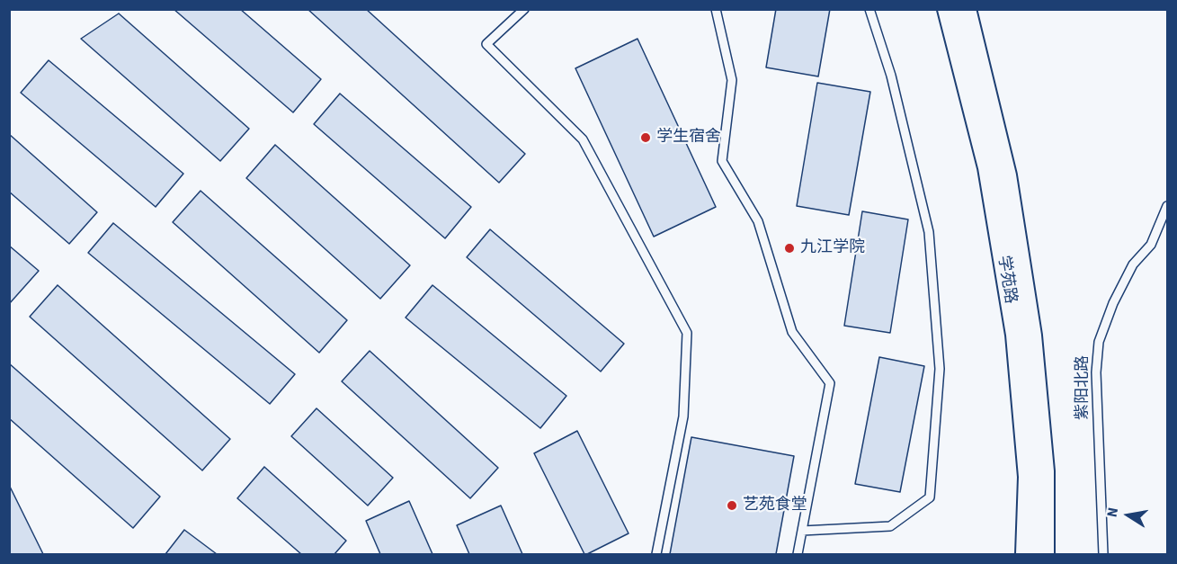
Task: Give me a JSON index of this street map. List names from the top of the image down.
{
  "streets": {
    "street": ["学苑路"],
    "lane": ["紫阳北路"]
  },
  "places": ["学生宿舍", "九江学院", "艺苑食堂"],
  "north": "left"
}
